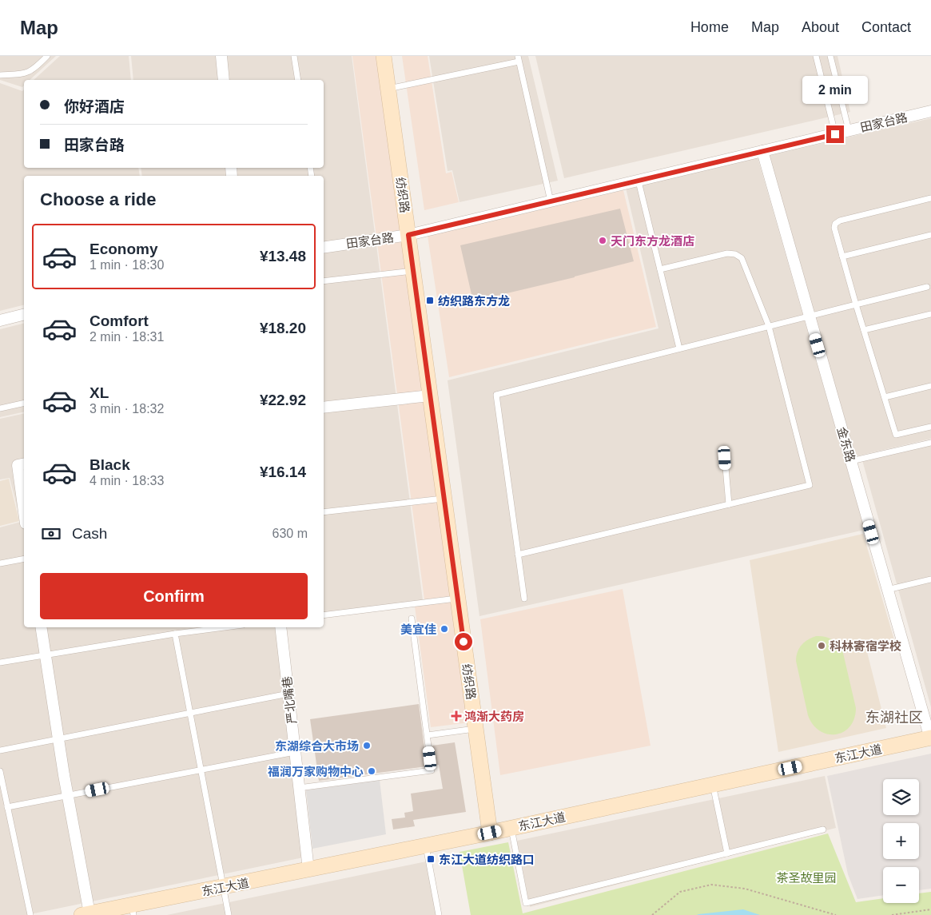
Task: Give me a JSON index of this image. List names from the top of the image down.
{
  "streets": {
    "street": [
      "田家台路",
      "纺织路",
      "金东路",
      "严北嘴巷",
      "东江大道"
    ]
  },
  "crossings": [
    ["田家台路", "纺织路"],
    ["田家台路", "金东路"],
    ["纺织路", "东江大道"],
    ["金东路", "东江大道"],
    ["严北嘴巷", "东江大道"]
  ],
  "districts": ["东湖社区"],
  "parks": ["茶圣故里园"],
  "places": {
    "other": [
      "天门东方龙酒店",
      "美宜佳",
      "科林寄宿学校",
      "东湖综合大市场",
      "福润万家购物中心"
    ],
    "transit": ["纺织路东方龙", "东江大道纺织路口"],
    "health": ["鸿渐大药房"]
  },
  "page": {
    "header": "Map",
    "nav": [
      "Home",
      "Map",
      "About",
      "Contact"
    ],
    "bubble": "2 min",
    "banner": ["你好酒店", "田家台路"],
    "heading": "Choose a ride",
    "list": [
      {
        "name": "Economy",
        "note": "1 min · 18:30",
        "value": "¥13.48"
      },
      {
        "name": "Comfort",
        "note": "2 min · 18:31",
        "value": "¥18.20"
      },
      {
        "name": "XL",
        "note": "3 min · 18:32",
        "value": "¥22.92"
      },
      {
        "name": "Black",
        "note": "4 min · 18:33",
        "value": "¥16.14"
      }
    ],
    "pay": ["Cash", "630 m"],
    "buttons": "Confirm",
    "map_buttons": ["+", "−"]
  }
}
